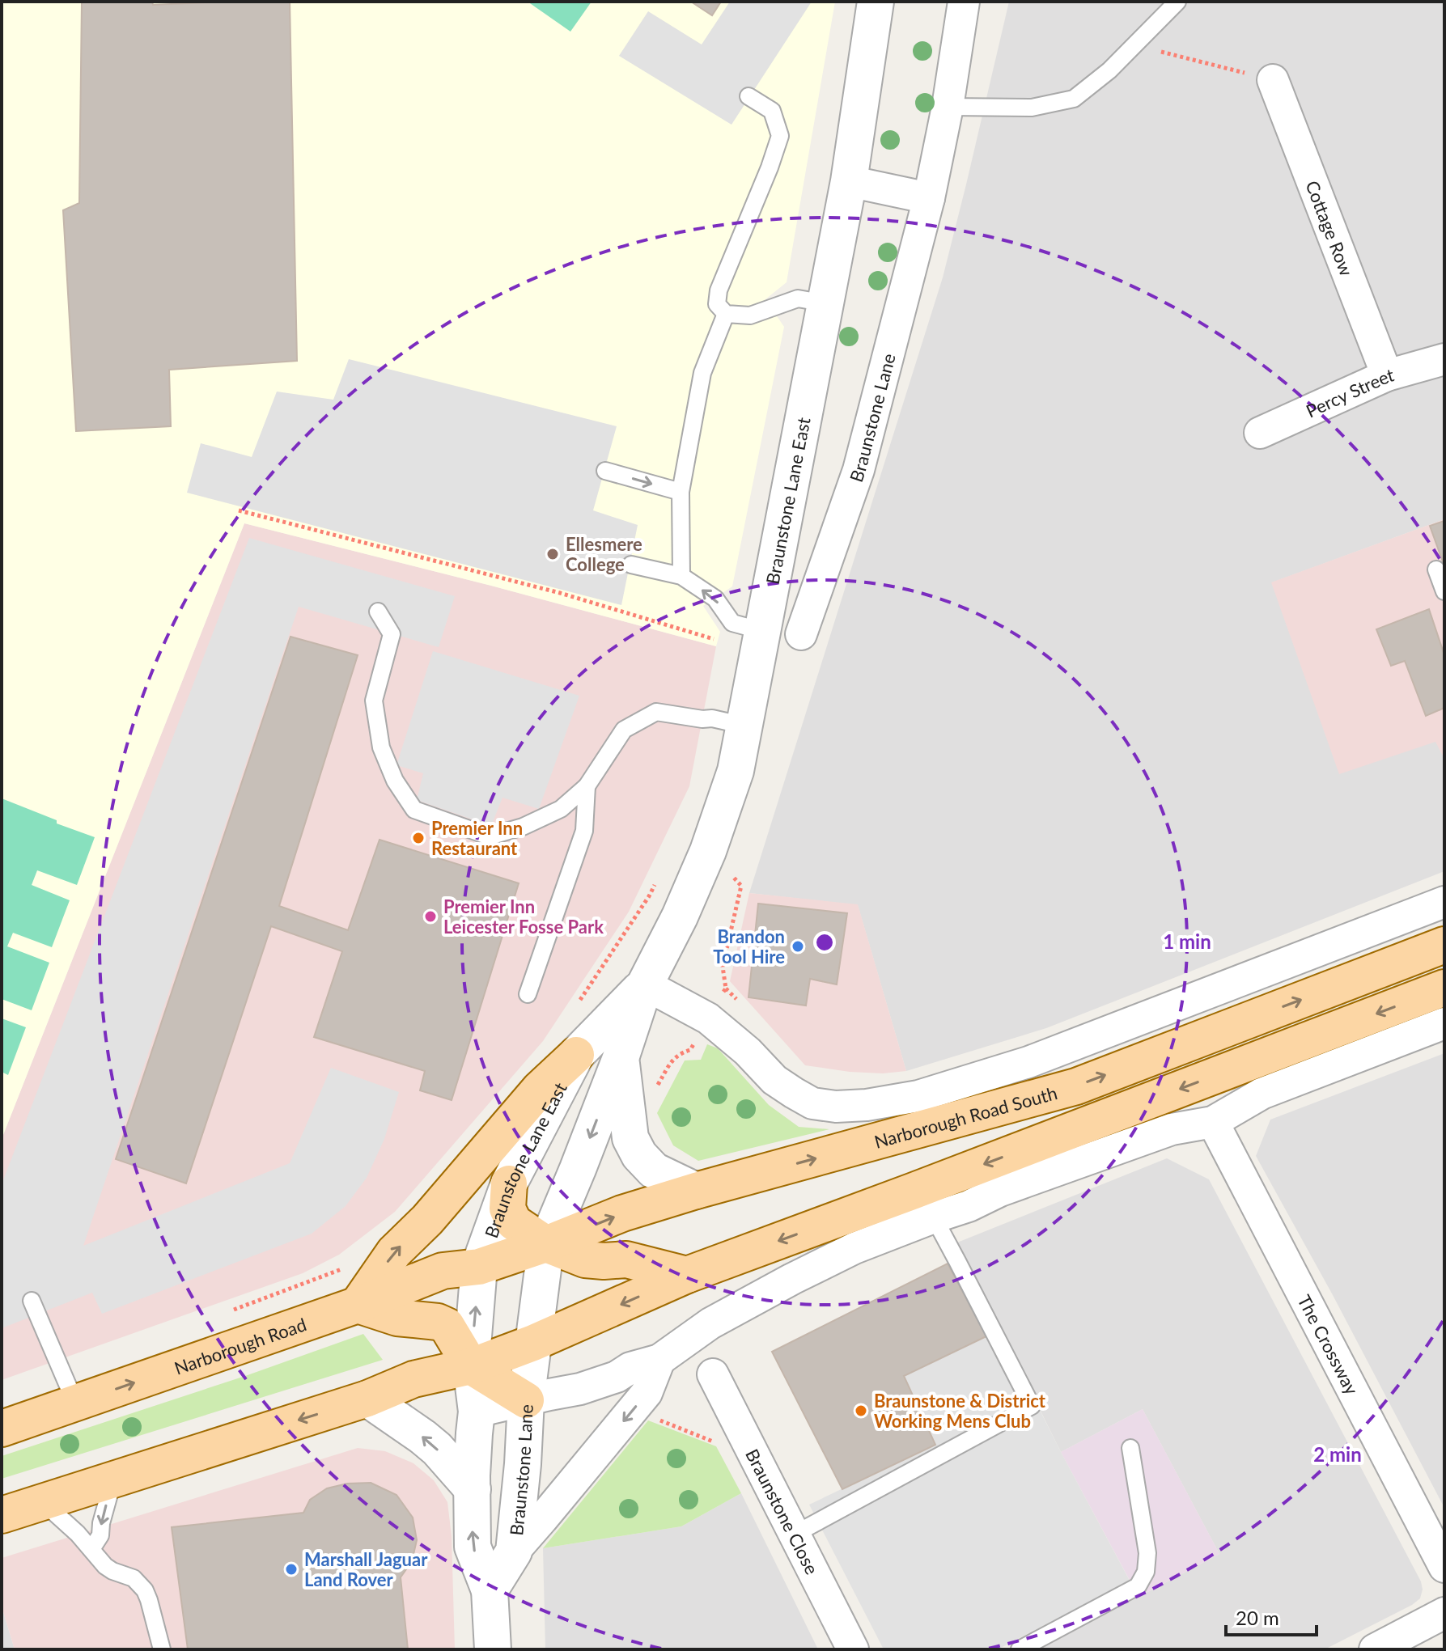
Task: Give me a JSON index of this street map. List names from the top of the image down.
{
  "streets": {
    "main road": ["Narborough Road South", "Narborough Road"],
    "street": [
      "Cottage Row",
      "Percy Street",
      "Braunstone Lane",
      "Braunstone Lane East",
      "The Crossway",
      "Braunstone Close"
    ]
  },
  "crossings": [
    ["Cottage Row", "Percy Street"],
    ["Braunstone Lane", "Braunstone Lane East"],
    ["Braunstone Lane East", "Narborough Road South"],
    ["Braunstone Lane East", "Narborough Road"],
    ["Narborough Road South", "Narborough Road"]
  ],
  "places": [
    "Ellesmere College",
    "Premier Inn Restaurant",
    "Premier Inn Leicester Fosse Park",
    "Brandon Tool Hire",
    "Braunstone & District Working Mens Club",
    "Marshall Jaguar Land Rover"
  ],
  "scale_bar": "20 m",
  "rings": ["1 min", "2 min"]
}
